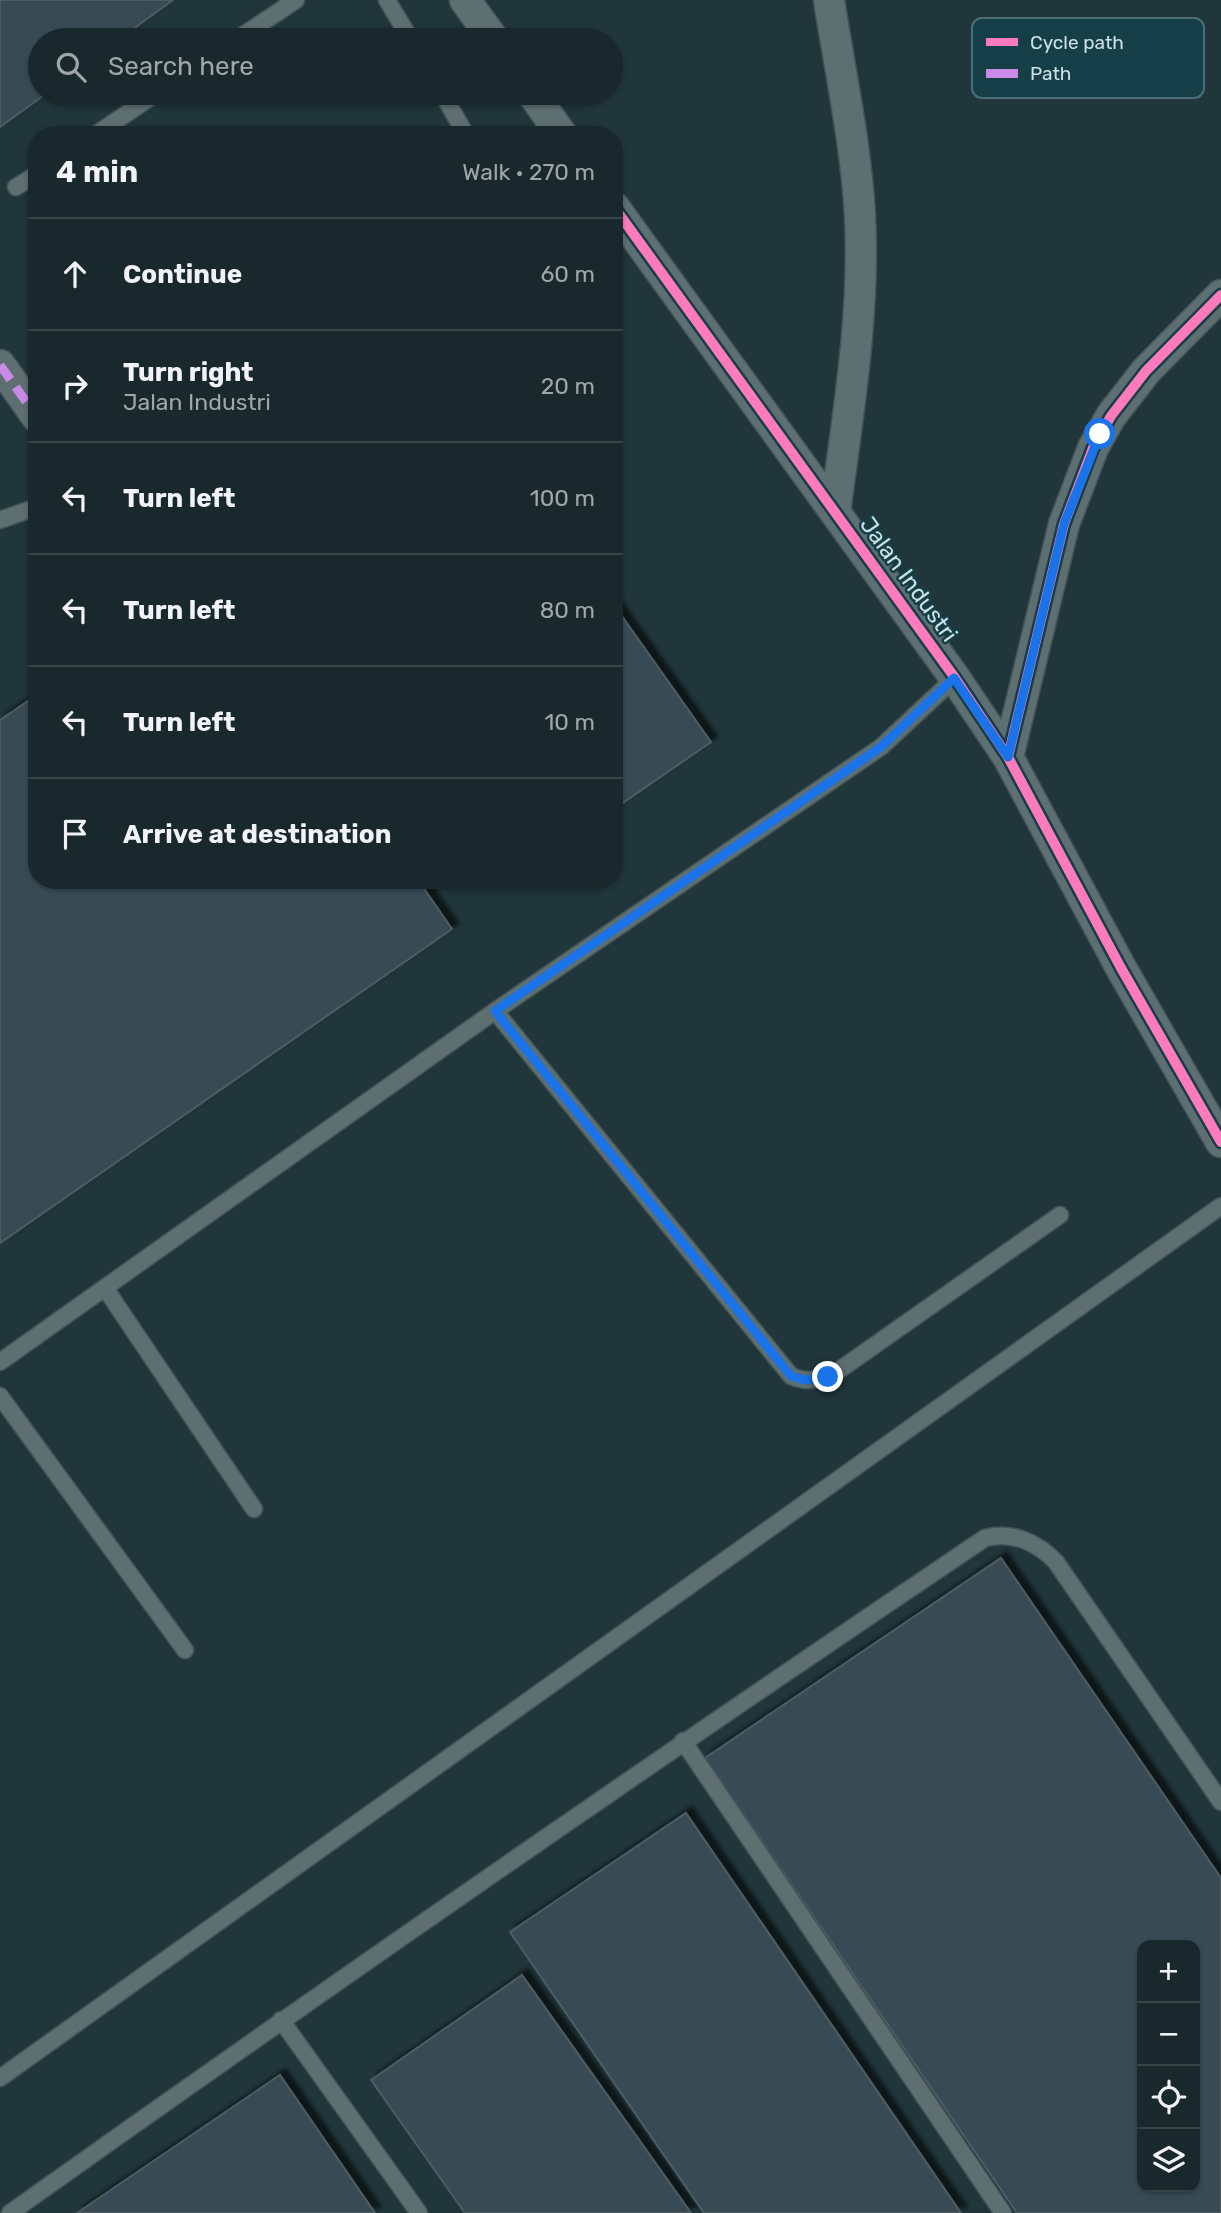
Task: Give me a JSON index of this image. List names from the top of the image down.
{
  "streets": {
    "street": ["Jalan Industri"]
  },
  "legend": ["Cycle path", "Path"],
  "page": {
    "search": "Search here",
    "heading": ["4 min", "Walk · 270 m"],
    "list": [
      ["Continue", "60 m"],
      ["Turn right", "Jalan Industri", "20 m"],
      ["Turn left", "100 m"],
      ["Turn left", "80 m"],
      ["Turn left", "10 m"],
      "Arrive at destination"
    ],
    "map_buttons": ["+", "−"]
  }
}
